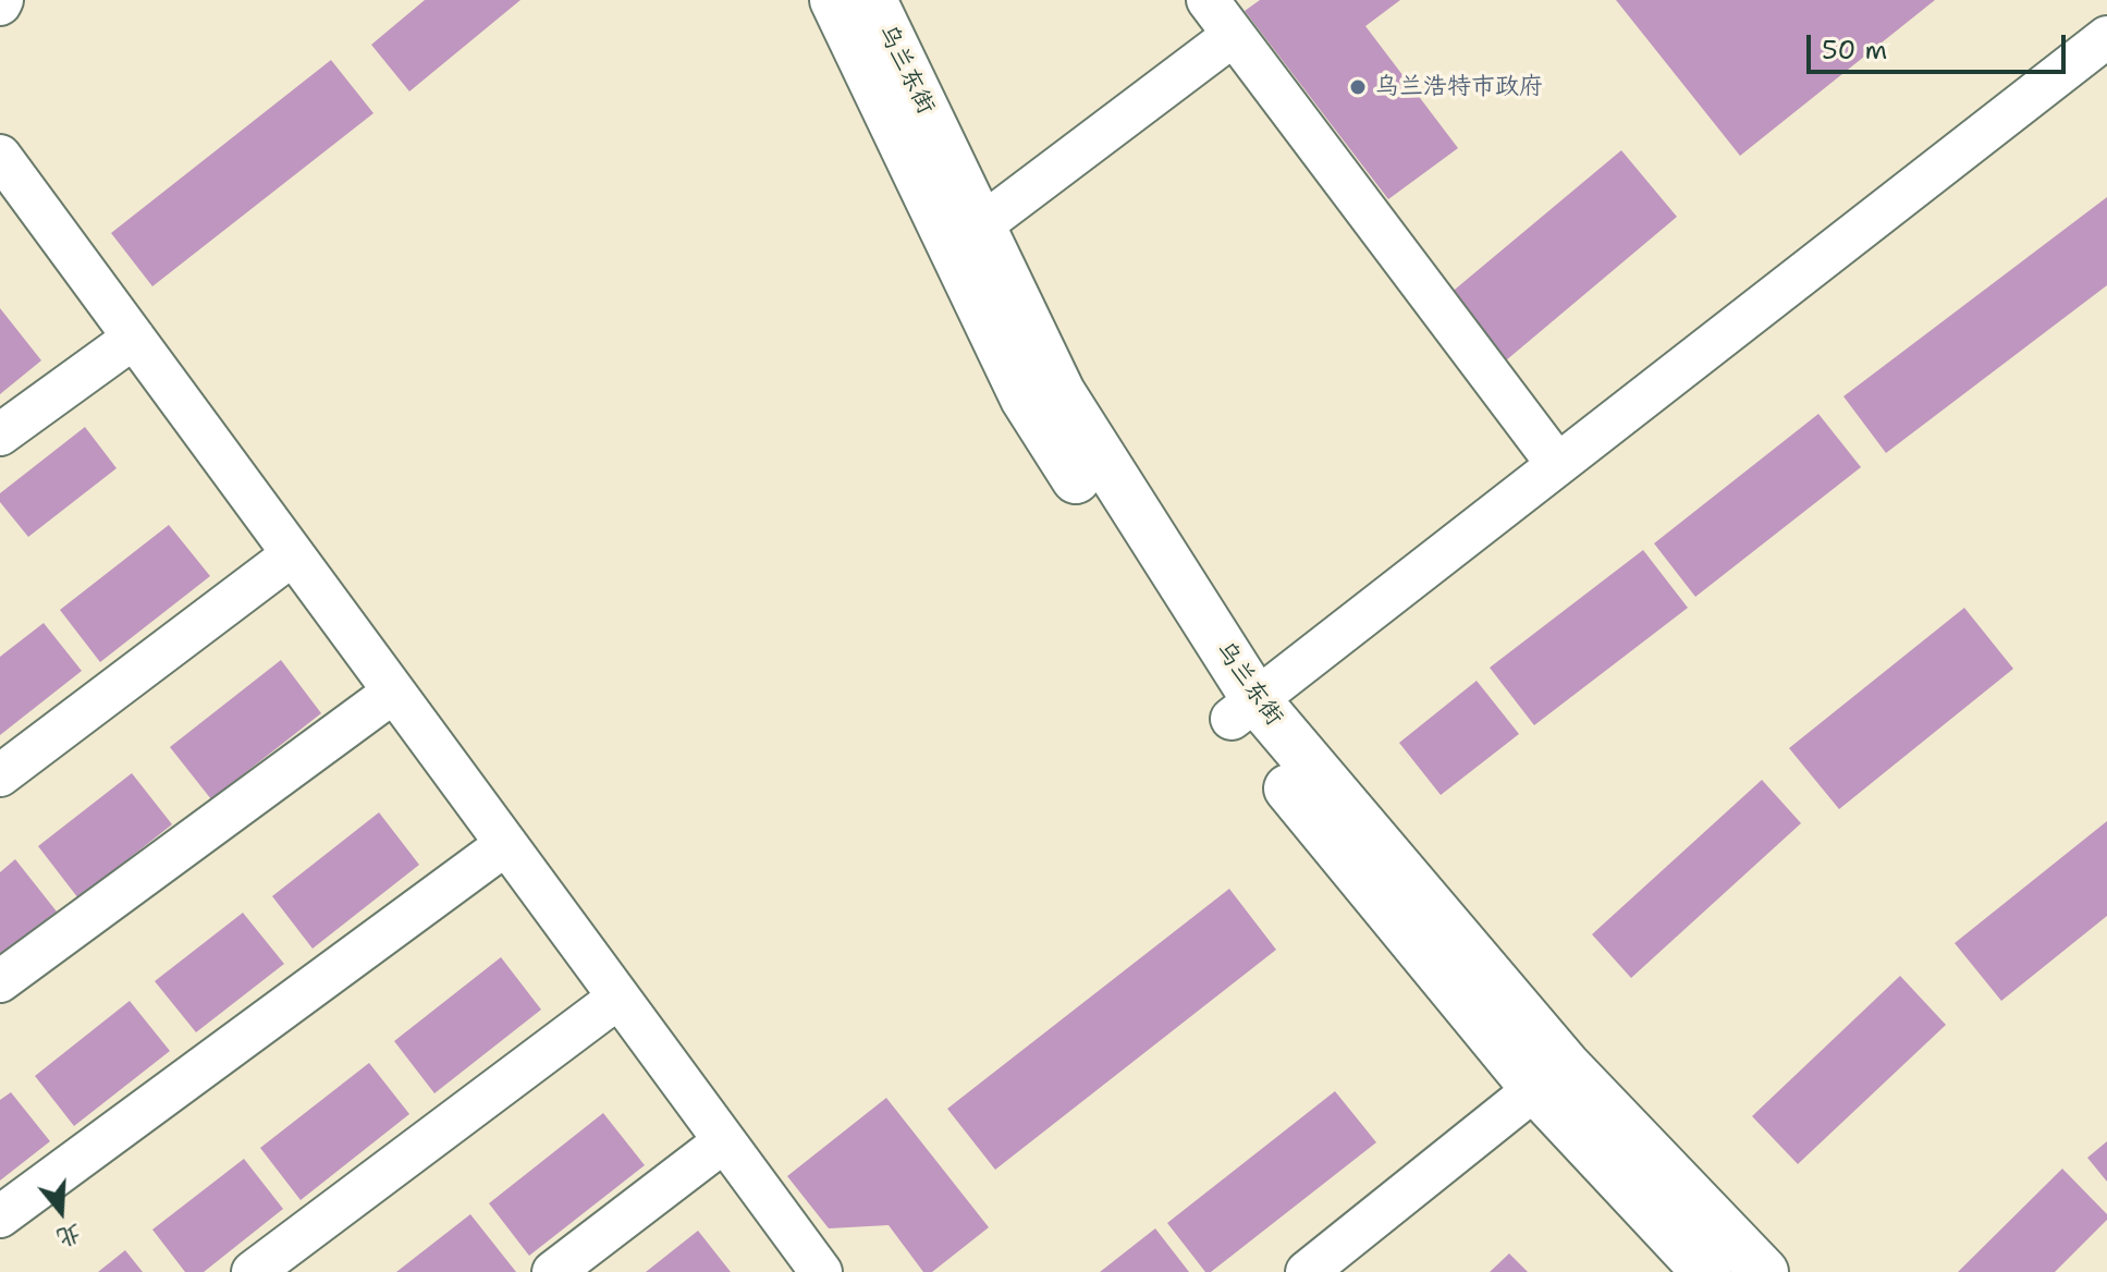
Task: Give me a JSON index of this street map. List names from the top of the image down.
{
  "streets": {
    "main road": ["乌兰东街"]
  },
  "places": ["乌兰浩特市政府"],
  "scale_bar": "50 m",
  "north": "bottom"
}
